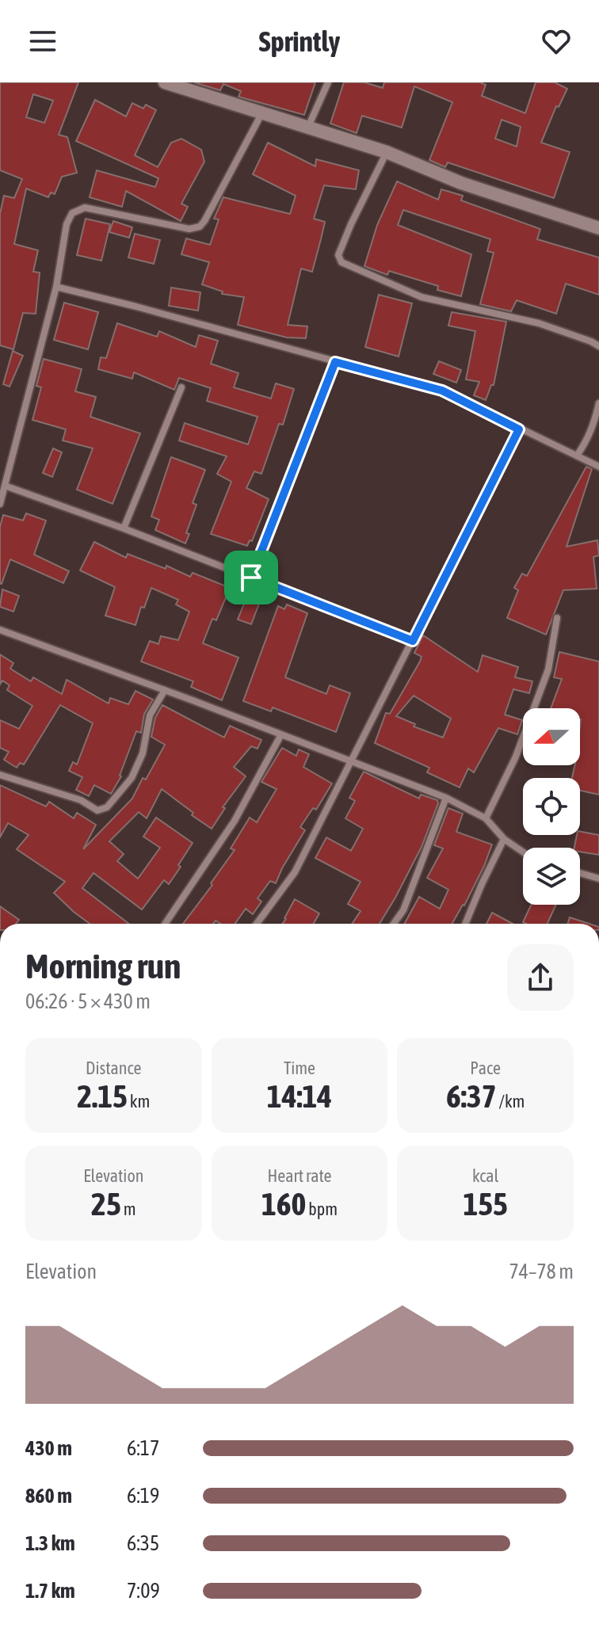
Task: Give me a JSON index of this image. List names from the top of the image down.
{
  "north": "left",
  "page": {
    "header": "Sprintly",
    "heading": ["Morning run", "06:26 · 5 × 430 m"],
    "stats": [
      ["Distance", "2.15 km"],
      ["Time", "14:14"],
      ["Pace", "6:37 /km"],
      ["Elevation", "25 m"],
      ["Heart rate", "160 bpm"],
      ["kcal", "155"]
    ],
    "chart": ["Elevation", "74–78 m"],
    "list": [
      {
        "name": "430 m",
        "note": "6:17"
      },
      {
        "name": "860 m",
        "note": "6:19"
      },
      {
        "name": "1.3 km",
        "note": "6:35"
      },
      {
        "name": "1.7 km",
        "note": "7:09"
      }
    ]
  }
}
